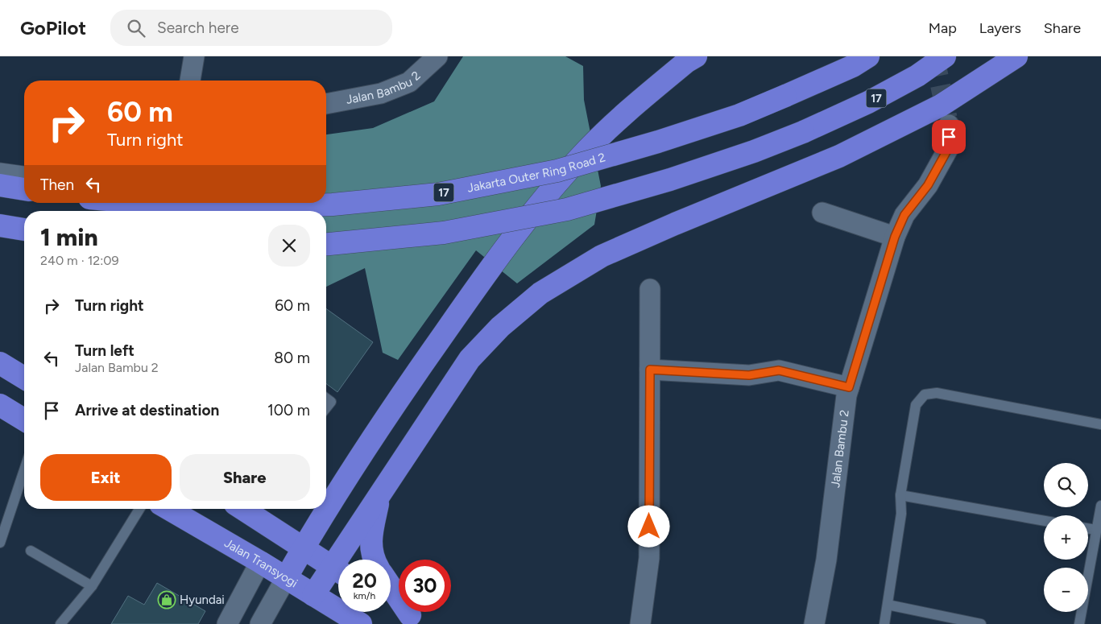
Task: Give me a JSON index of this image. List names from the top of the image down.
{
  "streets": {
    "highway": ["17", "Jakarta Outer Ring Road 2", "Jalan Transyogi"],
    "street": ["Jalan Bambu 2"]
  },
  "places": {
    "shop": ["Hyundai"]
  },
  "page": {
    "header": "GoPilot",
    "search": "Search here",
    "nav": ["Map", "Layers", "Share"],
    "turn": ["60 m", "Turn right"],
    "then": "Then",
    "heading": ["1 min", "240 m · 12:09"],
    "list": [
      {
        "name": "Turn right",
        "value": "60 m"
      },
      {
        "name": "Turn left",
        "note": "Jalan Bambu 2",
        "value": "80 m"
      },
      {
        "name": "Arrive at destination",
        "value": "100 m"
      }
    ],
    "buttons": ["Exit", "Share"],
    "map_buttons": ["+", "−"],
    "speed": "20 km/h",
    "limit": "30"
  }
}
